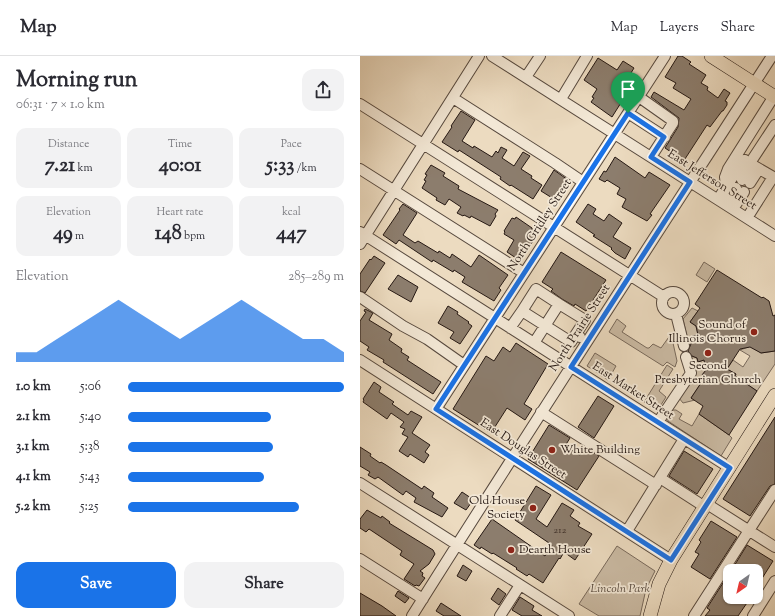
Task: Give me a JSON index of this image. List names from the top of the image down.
{
  "streets": {
    "street": [
      "East Jefferson Street",
      "North Gridley Street",
      "North Prairie Street",
      "East Market Street",
      "East Douglas Street"
    ]
  },
  "crossings": [
    ["East Jefferson Street", "North Gridley Street"],
    ["East Jefferson Street", "North Prairie Street"],
    ["North Gridley Street", "East Market Street"],
    ["North Gridley Street", "East Douglas Street"],
    ["North Prairie Street", "East Market Street"],
    ["North Prairie Street", "East Douglas Street"]
  ],
  "parks": ["Lincoln Park"],
  "places": [
    "Sound of Illinois Chorus",
    "Second Presbyterian Church",
    "White Building",
    "Old House Society",
    "Dearth House"
  ],
  "house_numbers": ["212"],
  "north": "bottom left",
  "page": {
    "header": "Map",
    "nav": ["Map", "Layers", "Share"],
    "heading": ["Morning run", "06:31 · 7 × 1.0 km"],
    "stats": [
      ["Distance", "7.21 km"],
      ["Time", "40:01"],
      ["Pace", "5:33 /km"],
      ["Elevation", "49 m"],
      ["Heart rate", "148 bpm"],
      ["kcal", "447"]
    ],
    "chart": ["Elevation", "285–289 m"],
    "list": [
      {
        "name": "1.0 km",
        "note": "5:06"
      },
      {
        "name": "2.1 km",
        "note": "5:40"
      },
      {
        "name": "3.1 km",
        "note": "5:38"
      },
      {
        "name": "4.1 km",
        "note": "5:43"
      },
      {
        "name": "5.2 km",
        "note": "5:25"
      }
    ],
    "buttons": ["Save", "Share"]
  }
}
